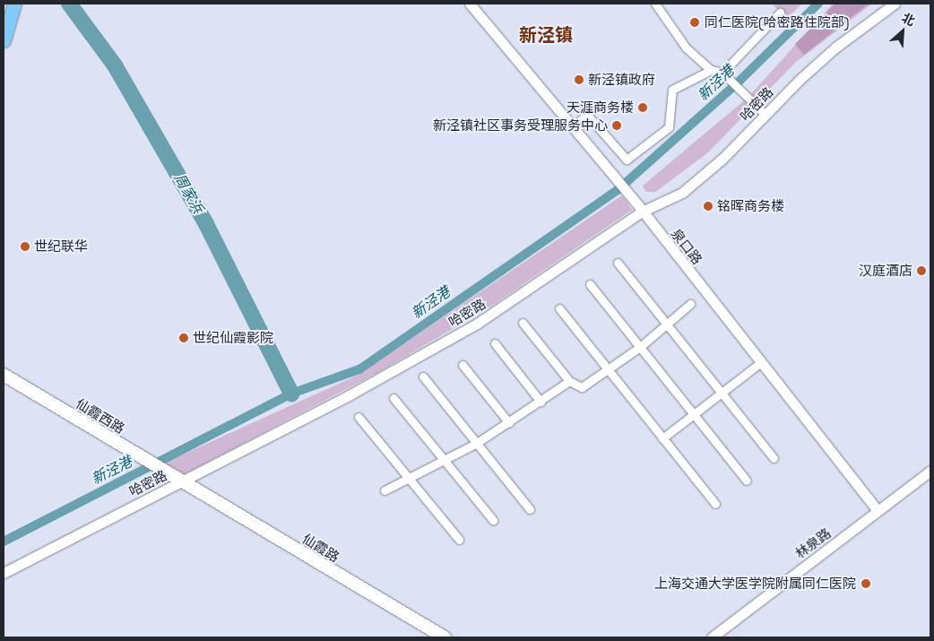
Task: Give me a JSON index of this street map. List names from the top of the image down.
{
  "streets": {
    "main road": ["仙霞西路", "仙霞路"],
    "street": ["哈密路", "泉口路", "林泉路"]
  },
  "crossings": [
    ["哈密路", "泉口路"],
    ["哈密路", "仙霞西路"],
    ["哈密路", "仙霞路"],
    ["泉口路", "林泉路"],
    ["仙霞西路", "仙霞路"]
  ],
  "districts": ["新泾镇"],
  "water": ["新泾港", "周家浜"],
  "places": [
    "同仁医院(哈密路住院部)",
    "新泾镇政府",
    "天涯商务楼",
    "新泾镇社区事务受理服务中心",
    "铭晖商务楼",
    "世纪联华",
    "汉庭酒店",
    "世纪仙霞影院",
    "上海交通大学医学院附属同仁医院"
  ],
  "north": "top right"
}
